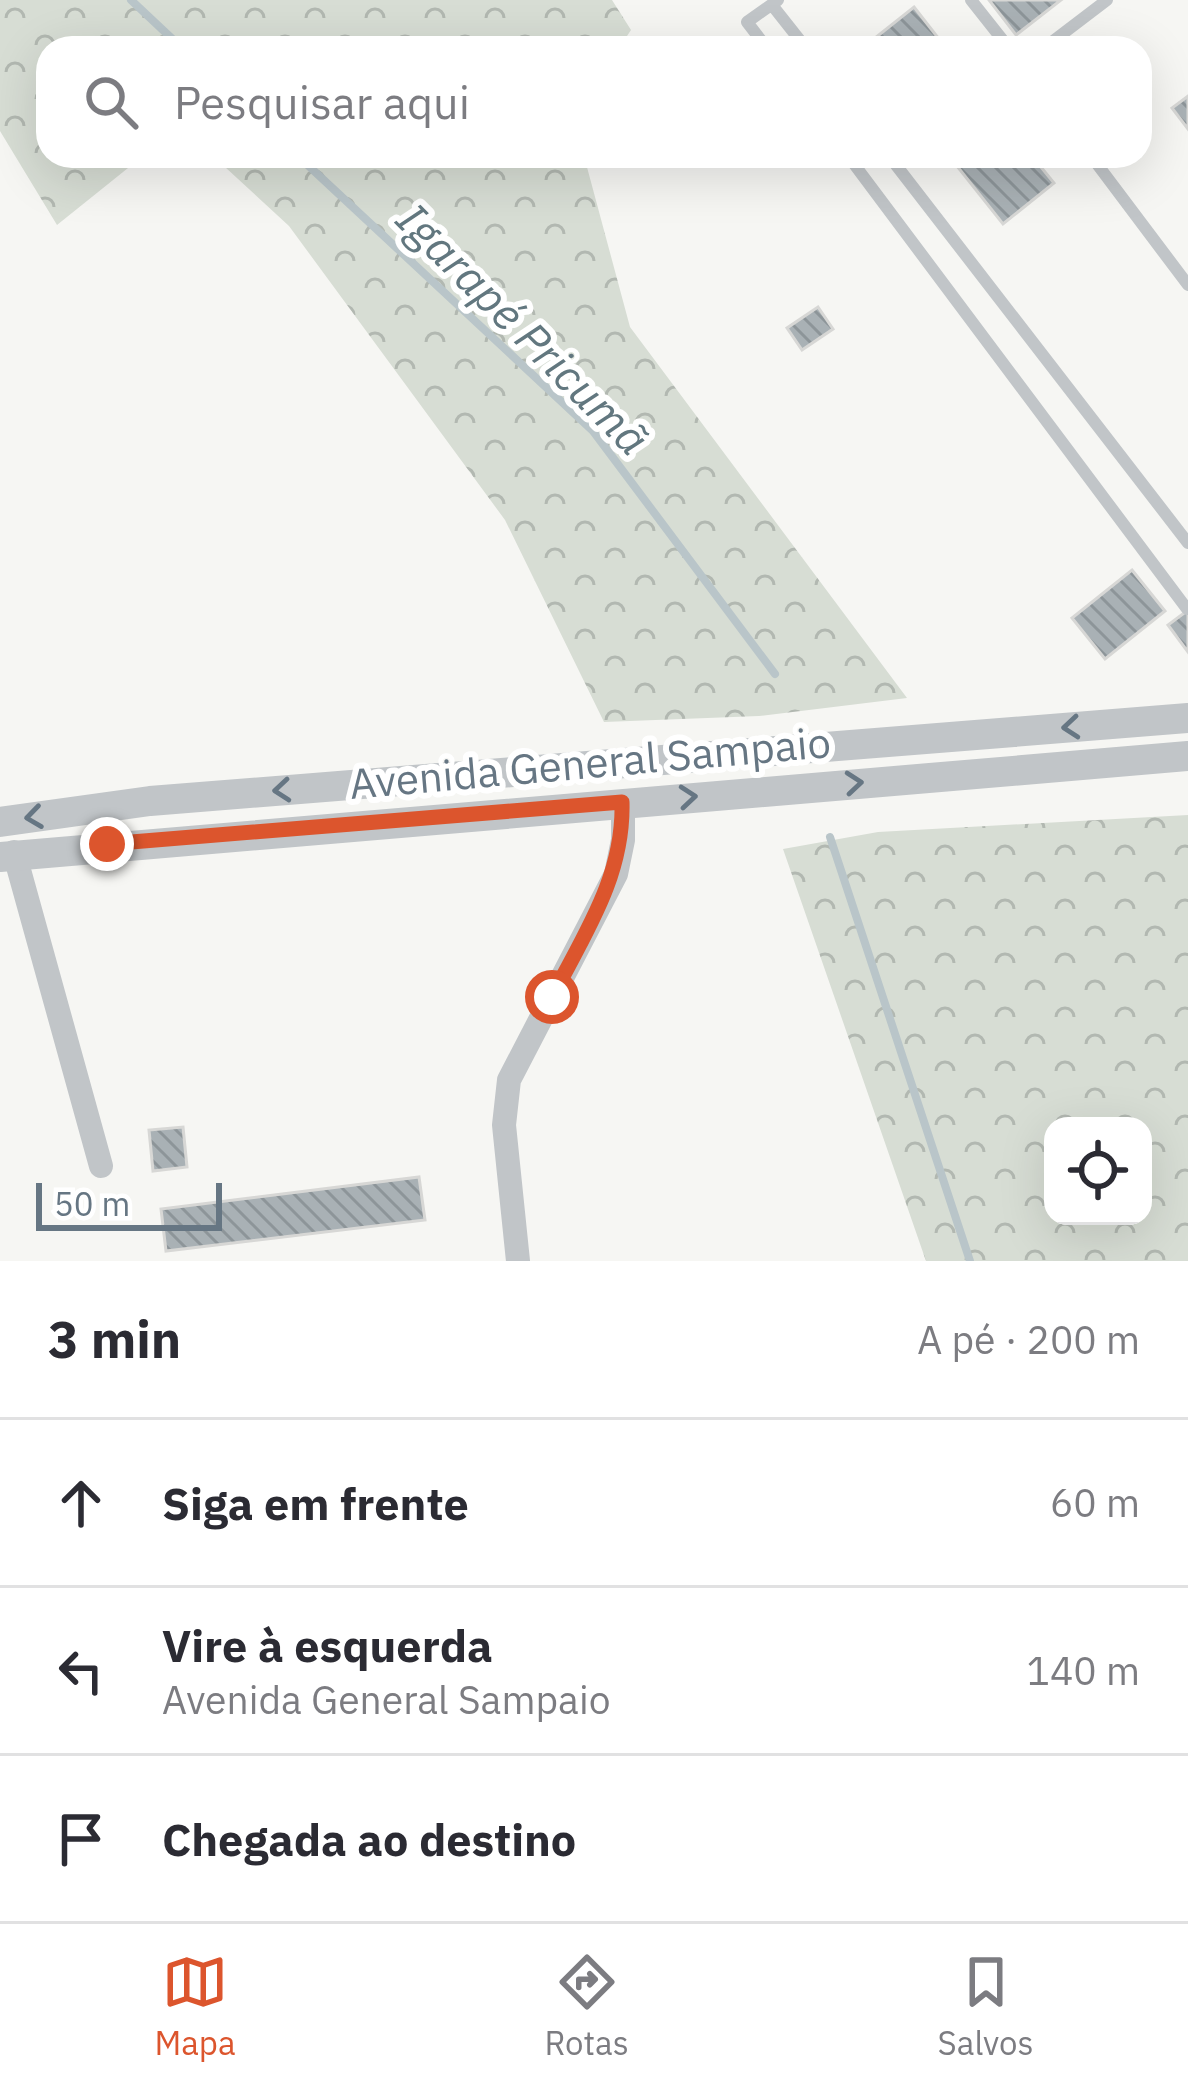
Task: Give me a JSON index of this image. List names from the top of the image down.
{
  "streets": {
    "street": ["Avenida General Sampaio"]
  },
  "water": ["Igarapé Pricumã"],
  "scale_bar": "50 m",
  "page": {
    "search": "Pesquisar aqui",
    "scale": "50 m",
    "heading": ["3 min", "A pé · 200 m"],
    "list": [
      ["Siga em frente", "60 m"],
      ["Vire à esquerda", "Avenida General Sampaio", "140 m"],
      "Chegada ao destino"
    ],
    "nav": ["Mapa", "Rotas", "Salvos"]
  }
}
